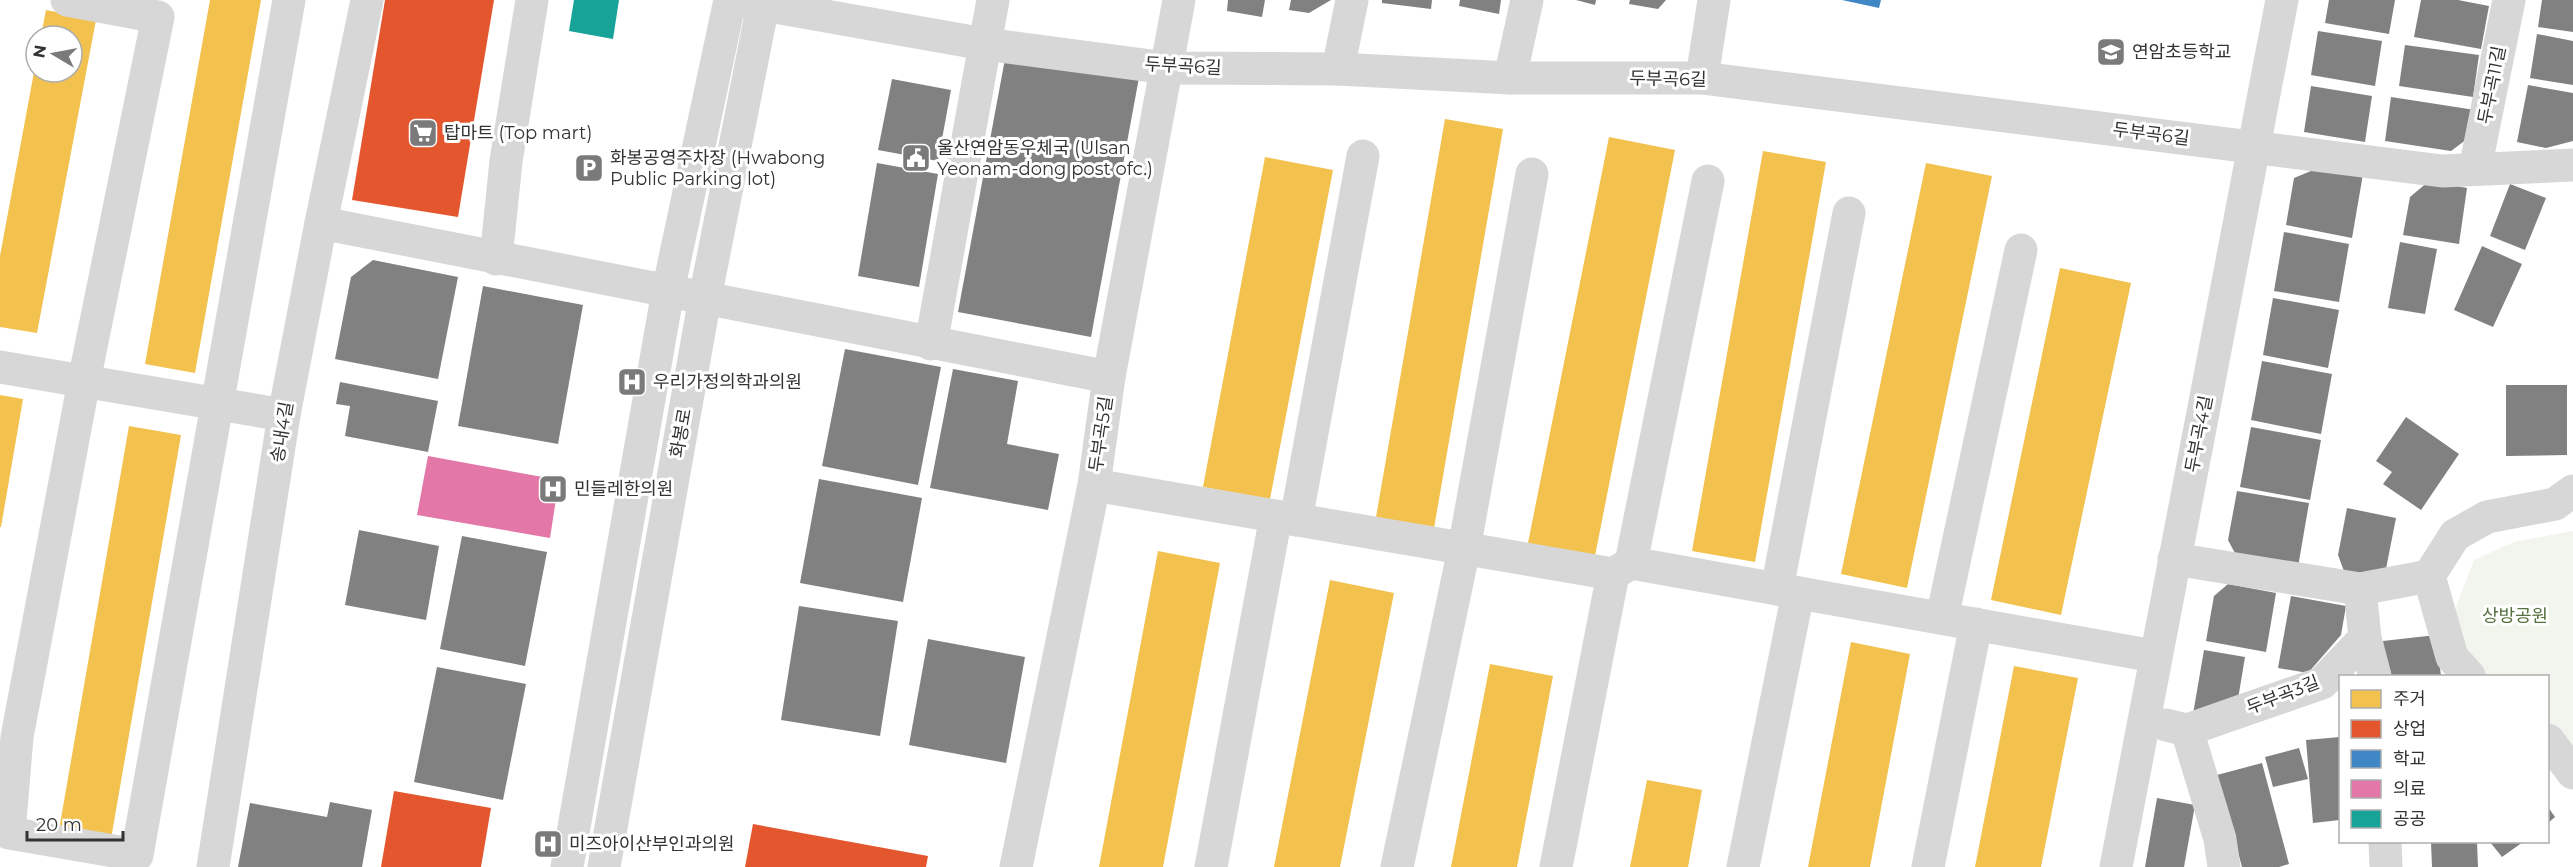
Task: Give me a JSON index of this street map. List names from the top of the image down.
{
  "streets": {
    "street": [
      "두부곡6길",
      "두부곡11길",
      "송내4길",
      "화봉로",
      "두부곡5길",
      "두부곡4길",
      "두부곡3길"
    ]
  },
  "crossings": [
    ["두부곡6길", "두부곡11길"],
    ["두부곡6길", "화봉로"],
    ["두부곡6길", "두부곡5길"],
    ["두부곡6길", "두부곡4길"]
  ],
  "parks": ["상방공원"],
  "places": {
    "school or university": ["연암초등학교"],
    "supermarket": ["탑마트 (Top mart)"],
    "public building": ["울산연암동우체국 (Ulsan Yeonam-dong post ofc.)"],
    "parking": ["화봉공영주차장 (Hwabong Public Parking lot)"],
    "hospital": ["우리가정의학과의원", "민들레한의원", "미즈아이산부인과의원"]
  },
  "legend": [
    "주거",
    "상업",
    "학교",
    "의료",
    "공공"
  ],
  "scale_bar": "20 m",
  "north": "left"
}
